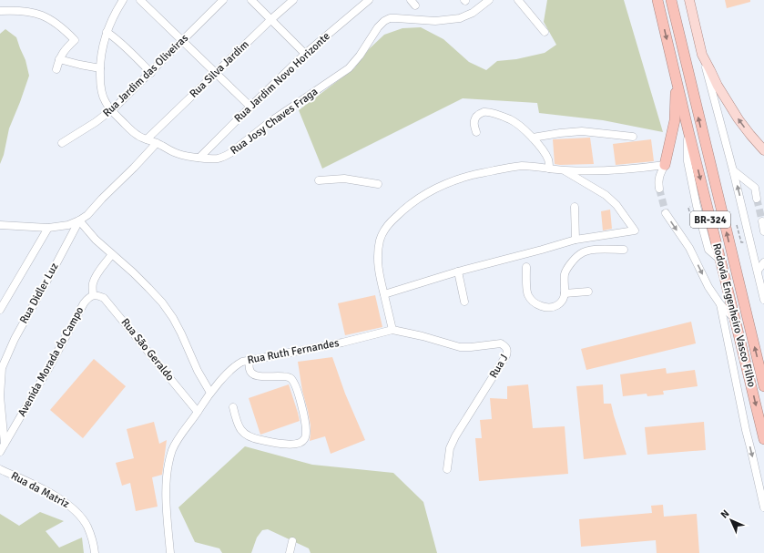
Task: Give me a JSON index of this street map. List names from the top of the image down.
{
  "streets": {
    "highway": ["BR-324", "Rodovia Engenheiro Vasco Filho"],
    "street": [
      "Rua Silva Jardim",
      "Rua Jardim das Oliveiras",
      "Rua Jardim Novo Horizonte",
      "Rua Josy Chaves Fraga",
      "Rua Didler Luz",
      "Rua São Geraldo",
      "Rua Ruth Fernandes",
      "Avenida Morada do Campo",
      "Rua J",
      "Rua da Matriz"
    ]
  },
  "crossings": [
    ["Rua Silva Jardim", "Rua Josy Chaves Fraga"],
    ["Rua Jardim das Oliveiras", "Rua Josy Chaves Fraga"],
    ["Rua Jardim Novo Horizonte", "Rua Josy Chaves Fraga"],
    ["Rua Didler Luz", "Avenida Morada do Campo"],
    ["Rua São Geraldo", "Rua Ruth Fernandes"],
    ["Rua São Geraldo", "Avenida Morada do Campo"],
    ["Rua Ruth Fernandes", "Rua J"]
  ],
  "north": "top left"
}
